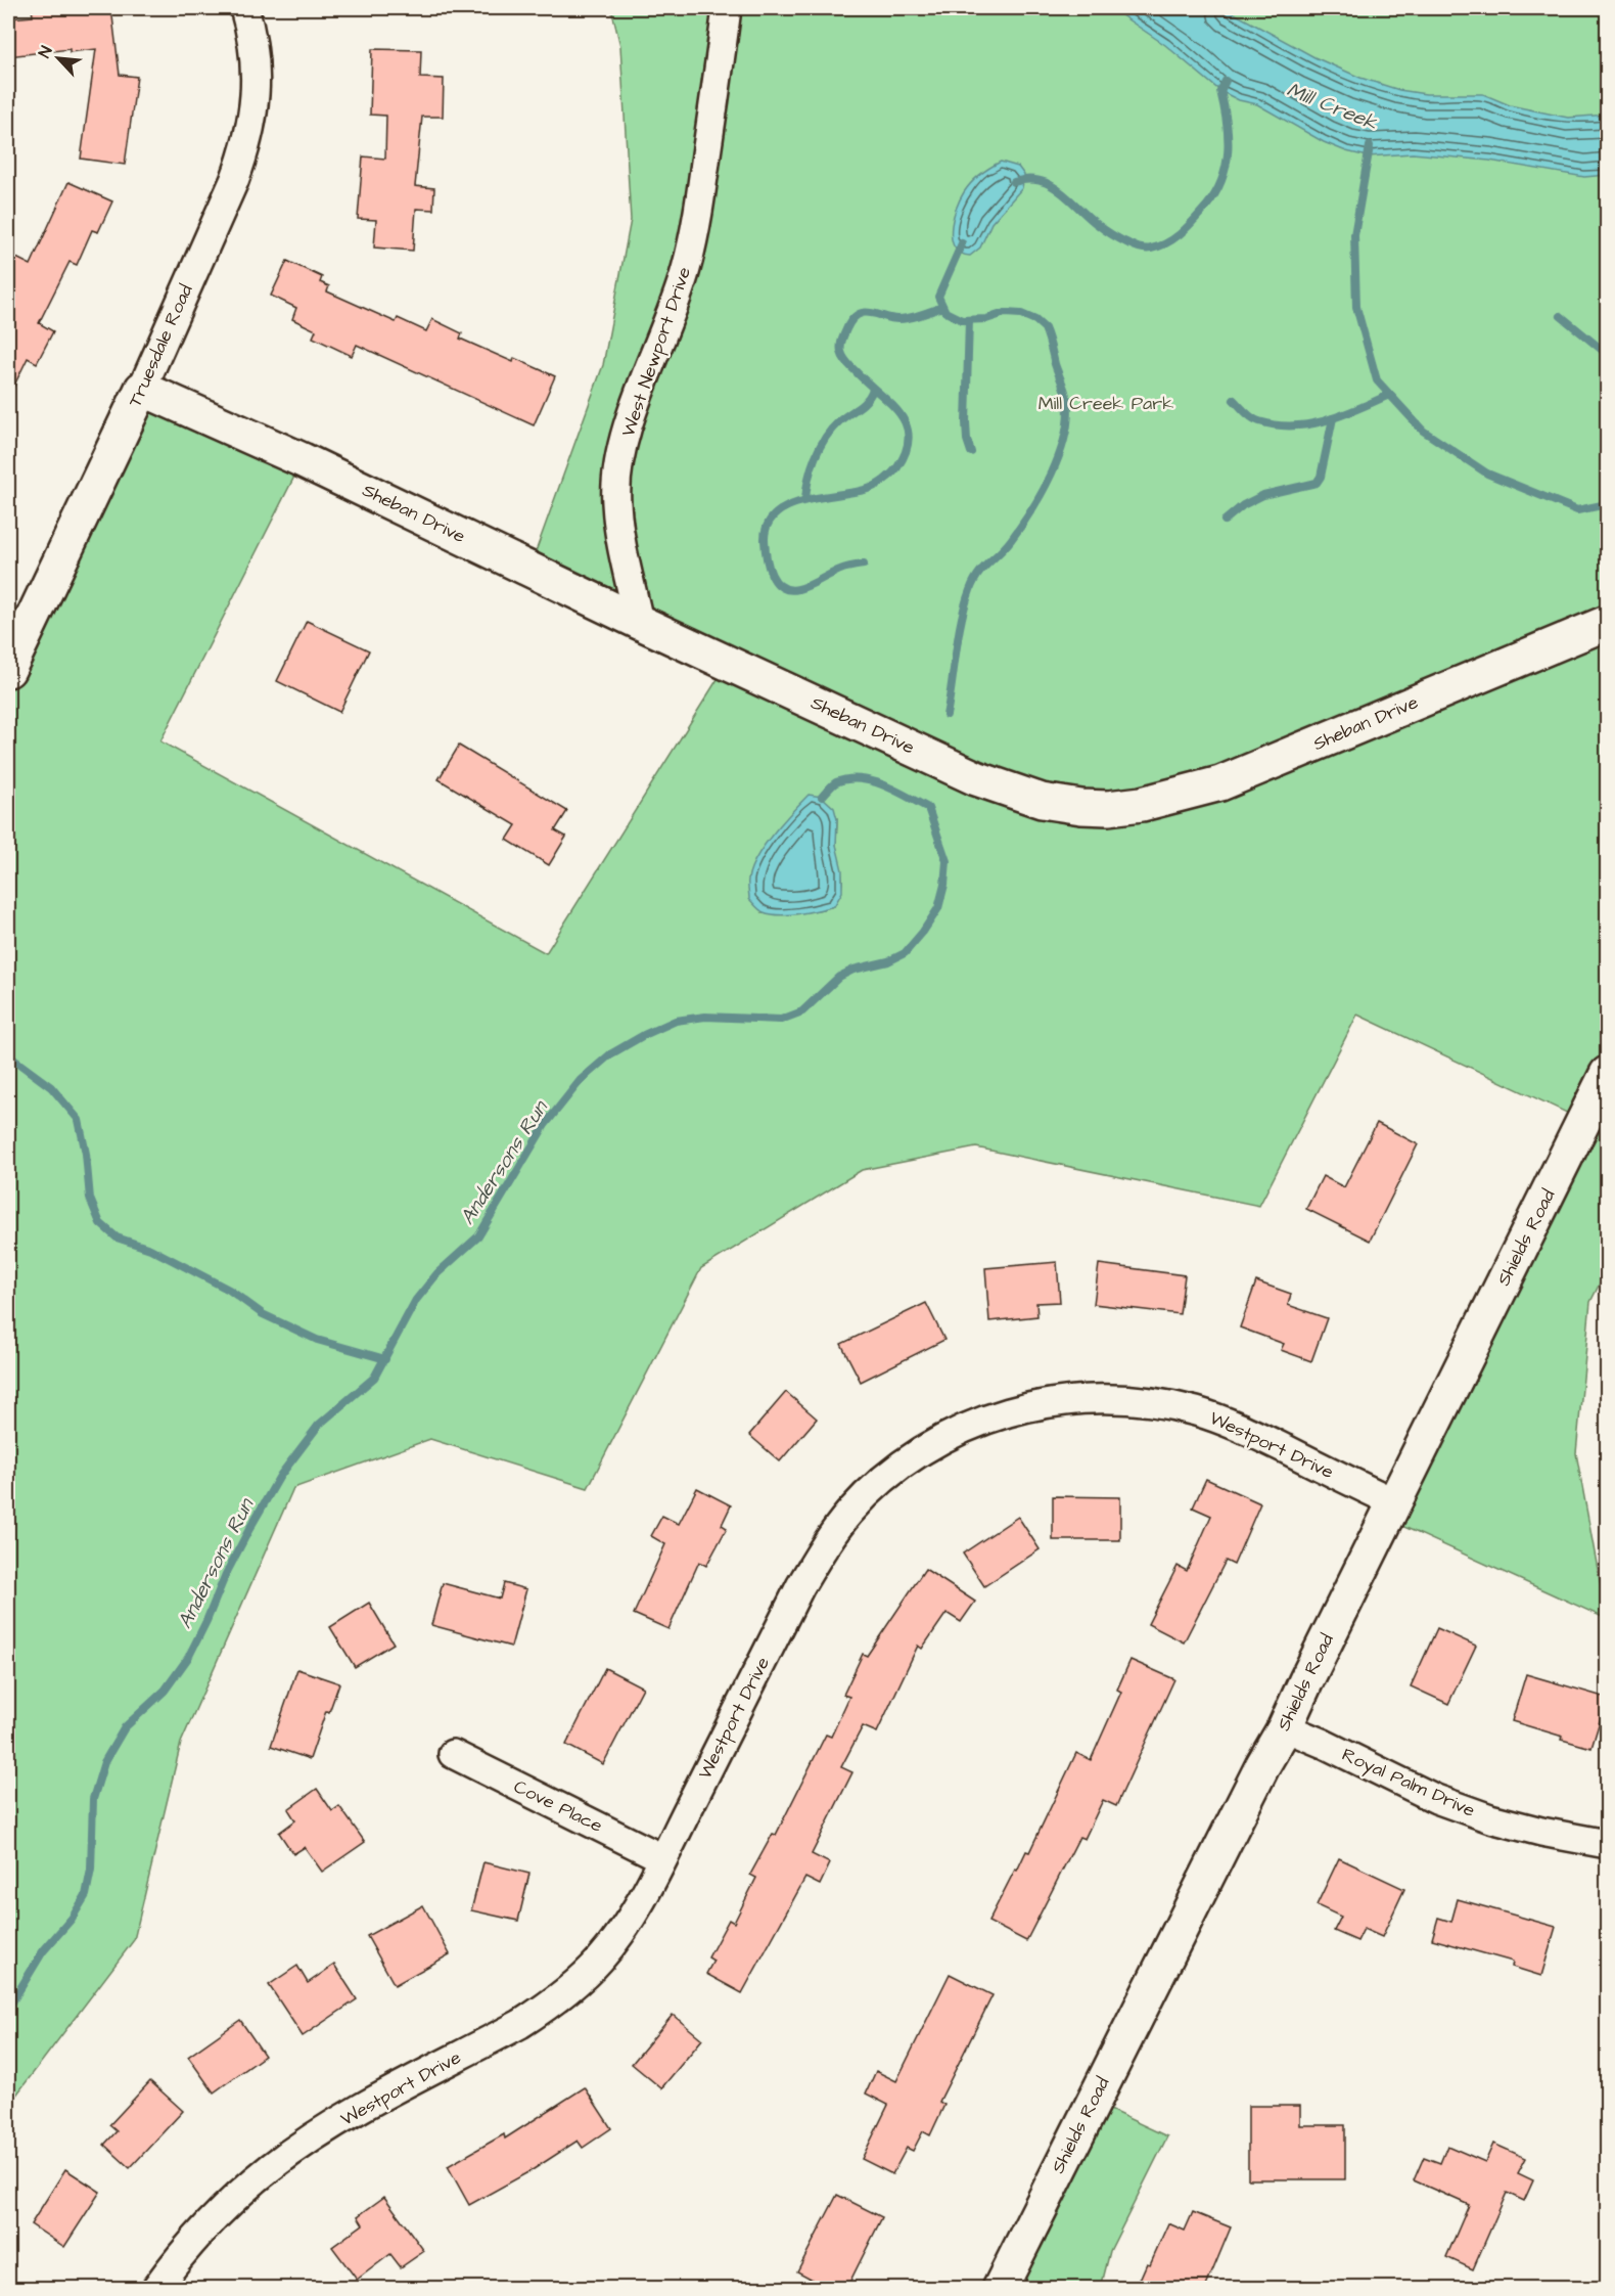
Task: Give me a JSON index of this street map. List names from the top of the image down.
{
  "streets": {
    "street": [
      "Truesdale Road",
      "West Newport Drive",
      "Sheban Drive",
      "Shields Road",
      "Westport Drive",
      "Royal Palm Drive",
      "Cove Place"
    ]
  },
  "crossings": [
    ["Truesdale Road", "Sheban Drive"],
    ["West Newport Drive", "Sheban Drive"],
    ["Shields Road", "Westport Drive"],
    ["Shields Road", "Royal Palm Drive"],
    ["Westport Drive", "Cove Place"]
  ],
  "water": ["Mill Creek", "Andersons Run"],
  "parks": ["Mill Creek Park"],
  "north": "top left"
}
